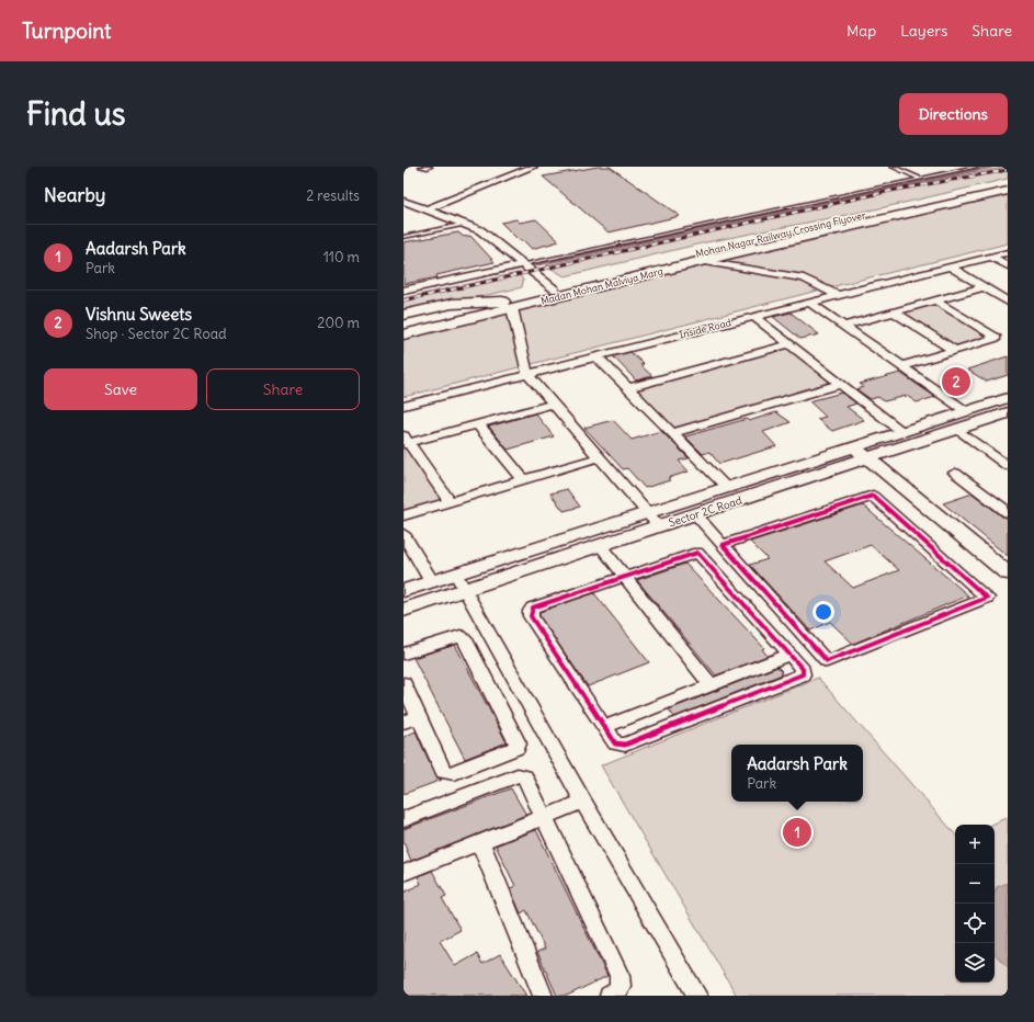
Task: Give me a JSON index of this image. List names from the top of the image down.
{
  "streets": {
    "main road": ["Mohan Nagar Railway Crossing Flyover", "Madan Mohan Malviya Marg"],
    "street": ["Inside Road", "Sector 2C Road"]
  },
  "crossings": [
    ["Mohan Nagar Railway Crossing Flyover", "Madan Mohan Malviya Marg"]
  ],
  "page": {
    "header": "Turnpoint",
    "nav": ["Map", "Layers", "Share"],
    "buttons": [
      "Directions",
      ["Save", "Share"]
    ],
    "title": "Find us",
    "heading": ["Nearby", "2 results"],
    "list": [
      {
        "mark": "1",
        "name": "Aadarsh Park",
        "note": "Park",
        "value": "110 m"
      },
      {
        "mark": "2",
        "name": "Vishnu Sweets",
        "note": "Shop · Sector 2C Road",
        "value": "200 m"
      }
    ],
    "pins": ["2", "1"],
    "popup": ["Aadarsh Park", "Park"],
    "map_buttons": ["+", "−"]
  }
}
